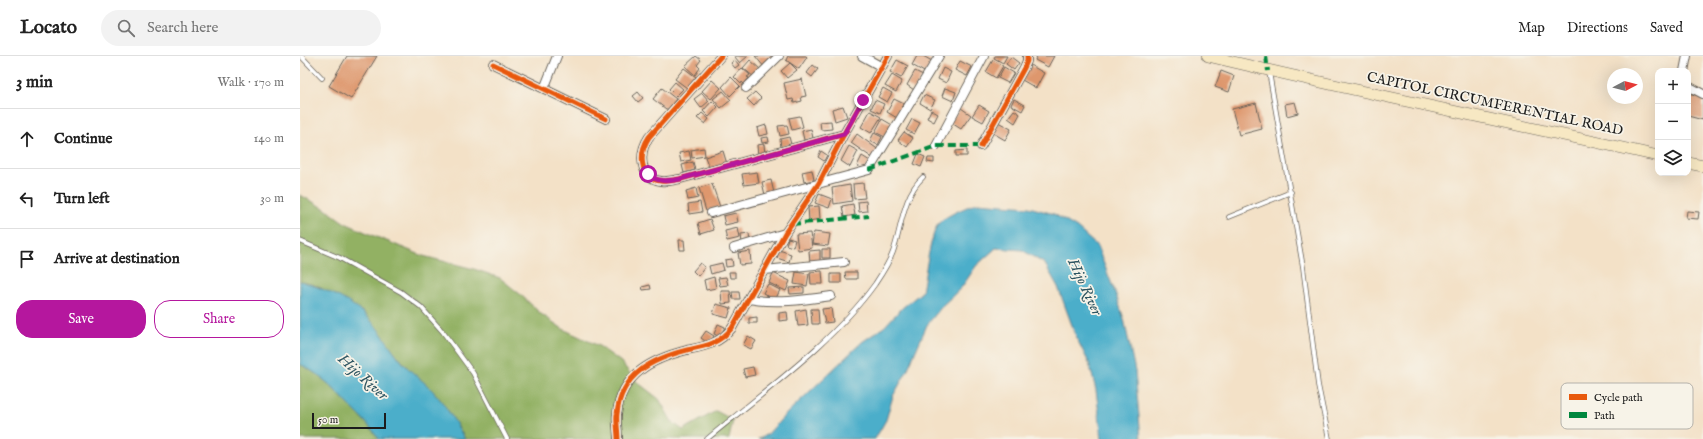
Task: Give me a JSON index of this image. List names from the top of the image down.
{
  "streets": {
    "main road": ["CAPITOL CIRCUMFERENTIAL ROAD"]
  },
  "water": ["Hijo River"],
  "legend": ["Cycle path", "Path"],
  "scale_bar": "50 m",
  "north": "right",
  "page": {
    "header": "Locato",
    "search": "Search here",
    "nav": ["Map", "Directions", "Saved"],
    "heading": ["3 min", "Walk · 170 m"],
    "map_buttons": ["+", "−"],
    "list": [
      ["Continue", "140 m"],
      ["Turn left", "30 m"],
      "Arrive at destination"
    ],
    "buttons": ["Save", "Share"],
    "scale": "50 m"
  }
}
